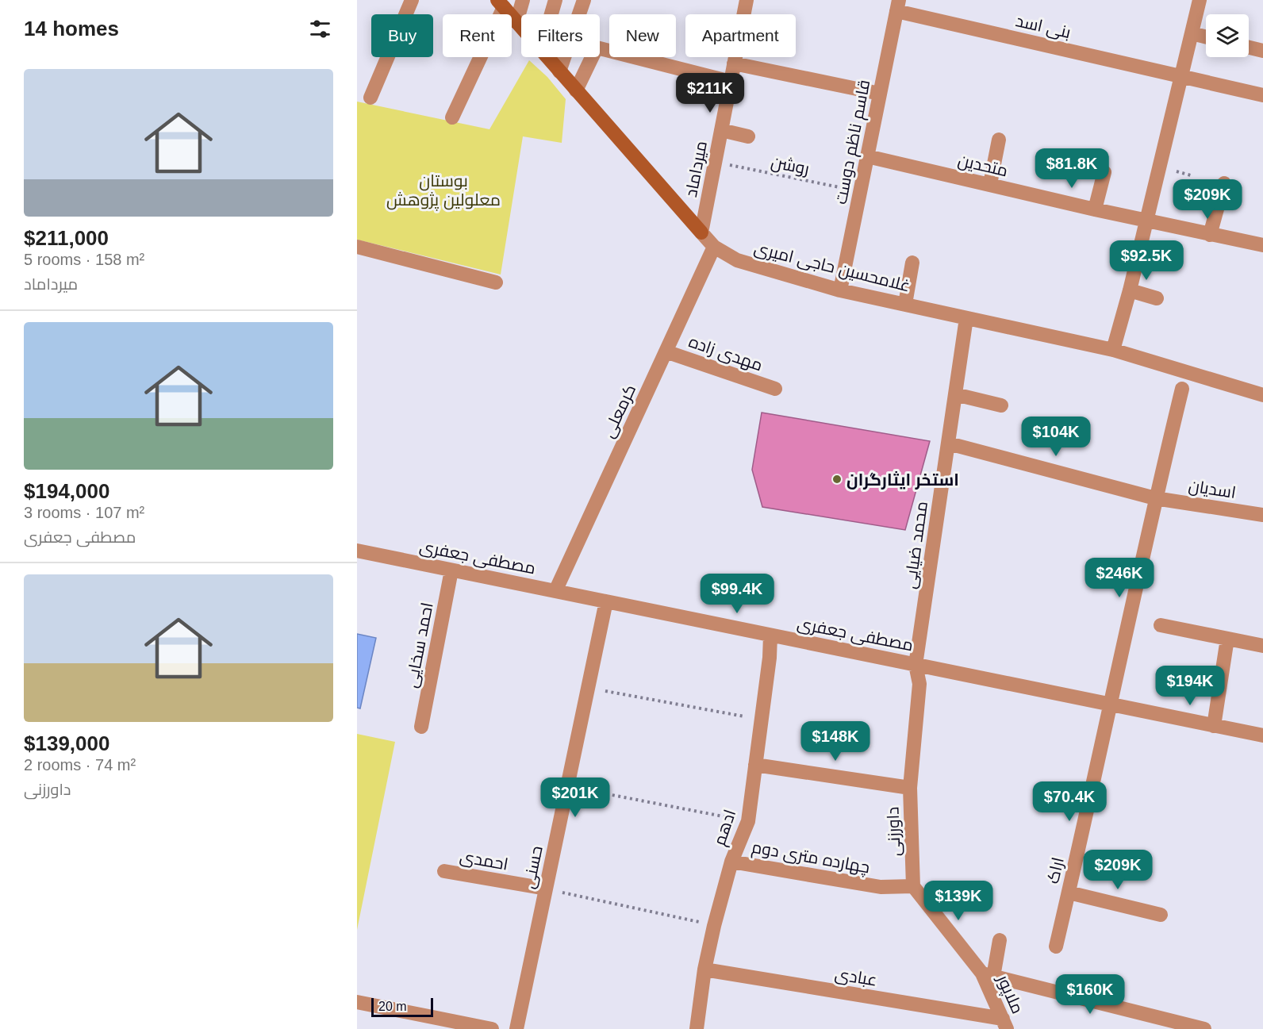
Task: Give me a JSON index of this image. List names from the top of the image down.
{
  "streets": {
    "street": [
      "بنی اسد",
      "قاسم ناظم دوست",
      "متحدین",
      "میرداماد",
      "غلامحسین حاجی امیری",
      "مهدی زاده",
      "کرمعلی",
      "اسدیان",
      "محمد ضیایی",
      "مصطفی جعفری",
      "احمد سخایی",
      "ادهم",
      "داورزنی",
      "چهارده متری دوم",
      "احمدی",
      "حسنی",
      "اراک",
      "عبادی",
      "ملاپور"
    ],
    "path": ["روشن"]
  },
  "crossings": [
    ["بنی اسد", "قاسم ناظم دوست"],
    ["قاسم ناظم دوست", "روشن"],
    ["قاسم ناظم دوست", "متحدین"],
    ["قاسم ناظم دوست", "غلامحسین حاجی امیری"],
    ["روشن", "میرداماد"],
    ["میرداماد", "غلامحسین حاجی امیری"],
    ["غلامحسین حاجی امیری", "کرمعلی"],
    ["غلامحسین حاجی امیری", "محمد ضیایی"],
    ["مهدی زاده", "کرمعلی"],
    ["کرمعلی", "مصطفی جعفری"],
    ["اسدیان", "محمد ضیایی"],
    ["اسدیان", "اراک"],
    ["محمد ضیایی", "مصطفی جعفری"],
    ["محمد ضیایی", "داورزنی"],
    ["مصطفی جعفری", "احمد سخایی"],
    ["مصطفی جعفری", "ادهم"],
    ["مصطفی جعفری", "داورزنی"],
    ["مصطفی جعفری", "حسنی"],
    ["مصطفی جعفری", "اراک"],
    ["ادهم", "چهارده متری دوم"],
    ["ادهم", "عبادی"],
    ["داورزنی", "چهارده متری دوم"],
    ["احمدی", "حسنی"],
    ["عبادی", "ملاپور"]
  ],
  "parks": ["بوستان معلولین پژوهش"],
  "places": ["استخر ایثارگران"],
  "scale_bar": "20 m",
  "page": {
    "heading": "14 homes",
    "chip": [
      "Buy",
      "Rent",
      "Filters",
      "New",
      "Apartment"
    ],
    "list": [
      {
        "name": "$211,000",
        "note": "5 rooms · 158 m² · میرداماد"
      },
      {
        "name": "$194,000",
        "note": "3 rooms · 107 m² · مصطفی جعفری"
      },
      {
        "name": "$139,000",
        "note": "2 rooms · 74 m² · داورزنی"
      }
    ],
    "price": [
      "$211K",
      "$81.8K",
      "$209K",
      "$92.5K",
      "$104K",
      "$246K",
      "$99.4K",
      "$194K",
      "$148K",
      "$201K",
      "$70.4K",
      "$209K",
      "$139K",
      "$160K"
    ],
    "scale": "20 m"
  }
}
